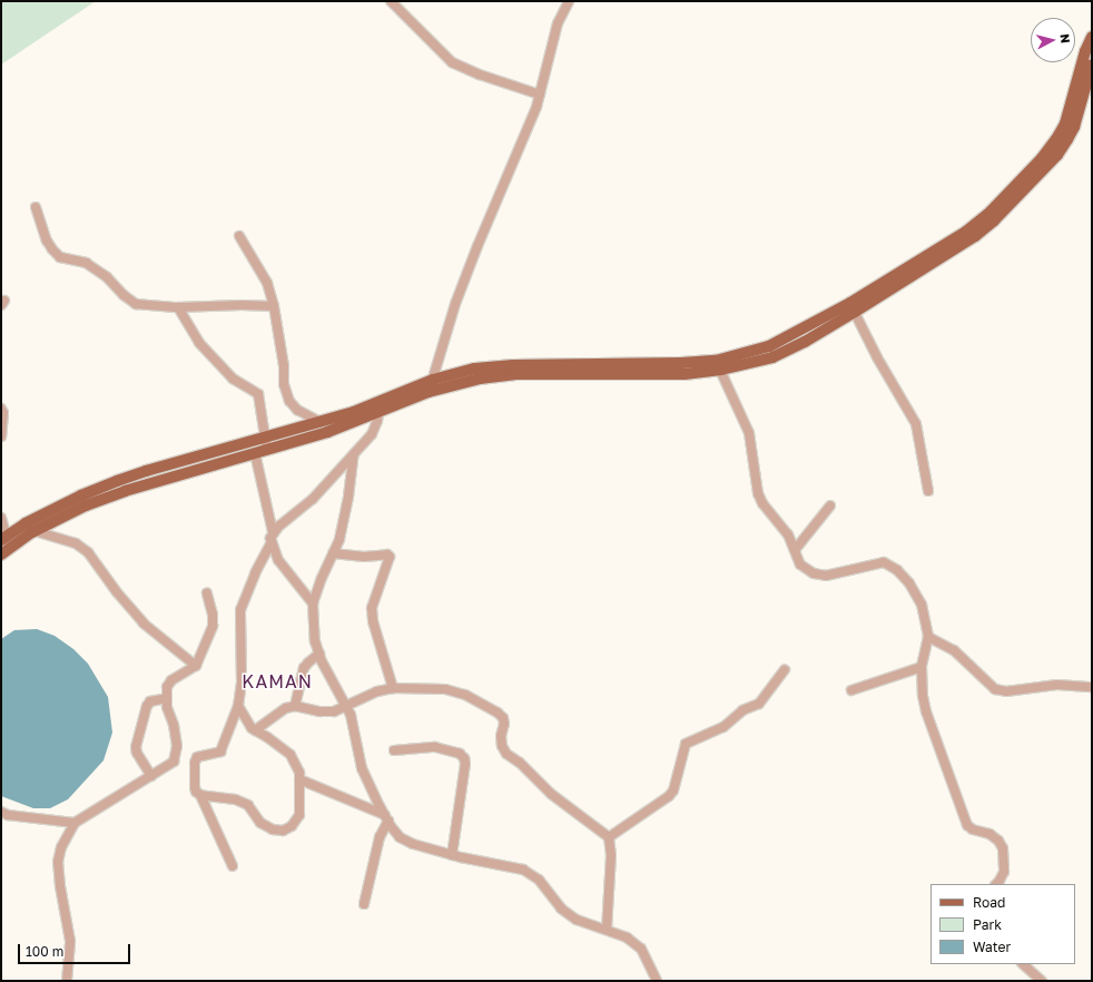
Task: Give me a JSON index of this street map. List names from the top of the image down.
{
  "districts": ["KAMAN"],
  "legend": ["Road", "Park", "Water"],
  "scale_bar": "100 m",
  "north": "right"
}
